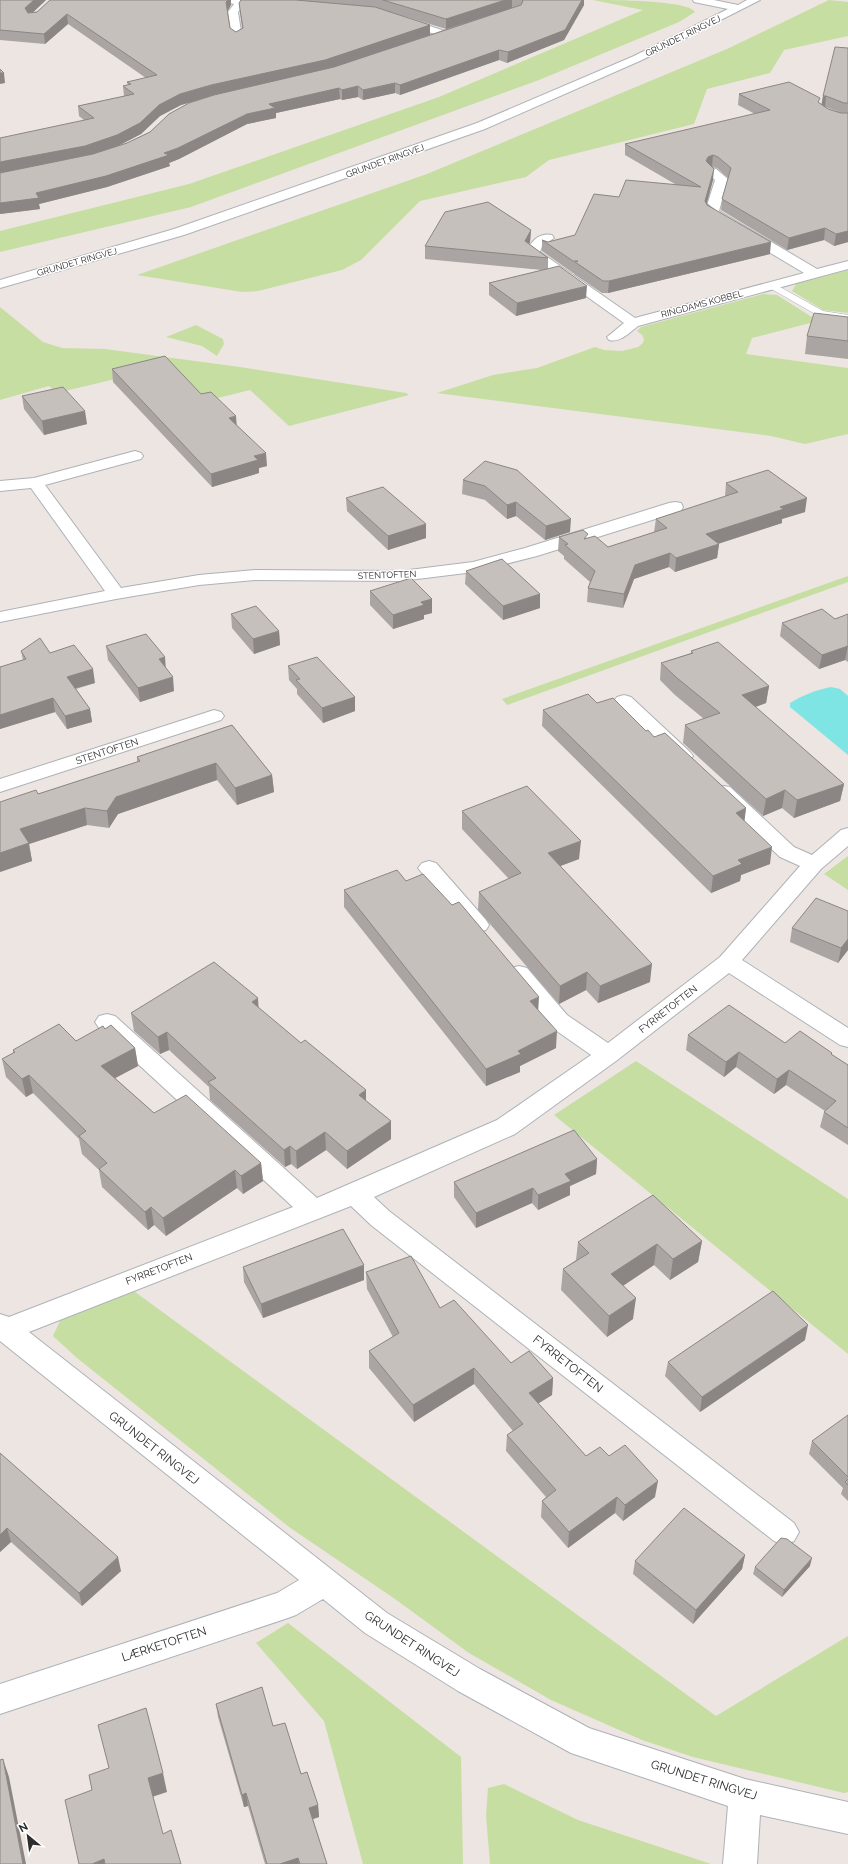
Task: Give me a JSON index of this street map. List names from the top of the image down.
{
  "streets": {
    "street": [
      "GRUNDET RINGVEJ",
      "RINGDAMS KOBBEL",
      "STENTOFTEN",
      "FYRRETOFTEN",
      "LÆRKETOFTEN"
    ]
  },
  "crossings": [
    ["GRUNDET RINGVEJ", "FYRRETOFTEN"],
    ["GRUNDET RINGVEJ", "LÆRKETOFTEN"]
  ],
  "north": "top left"
}
